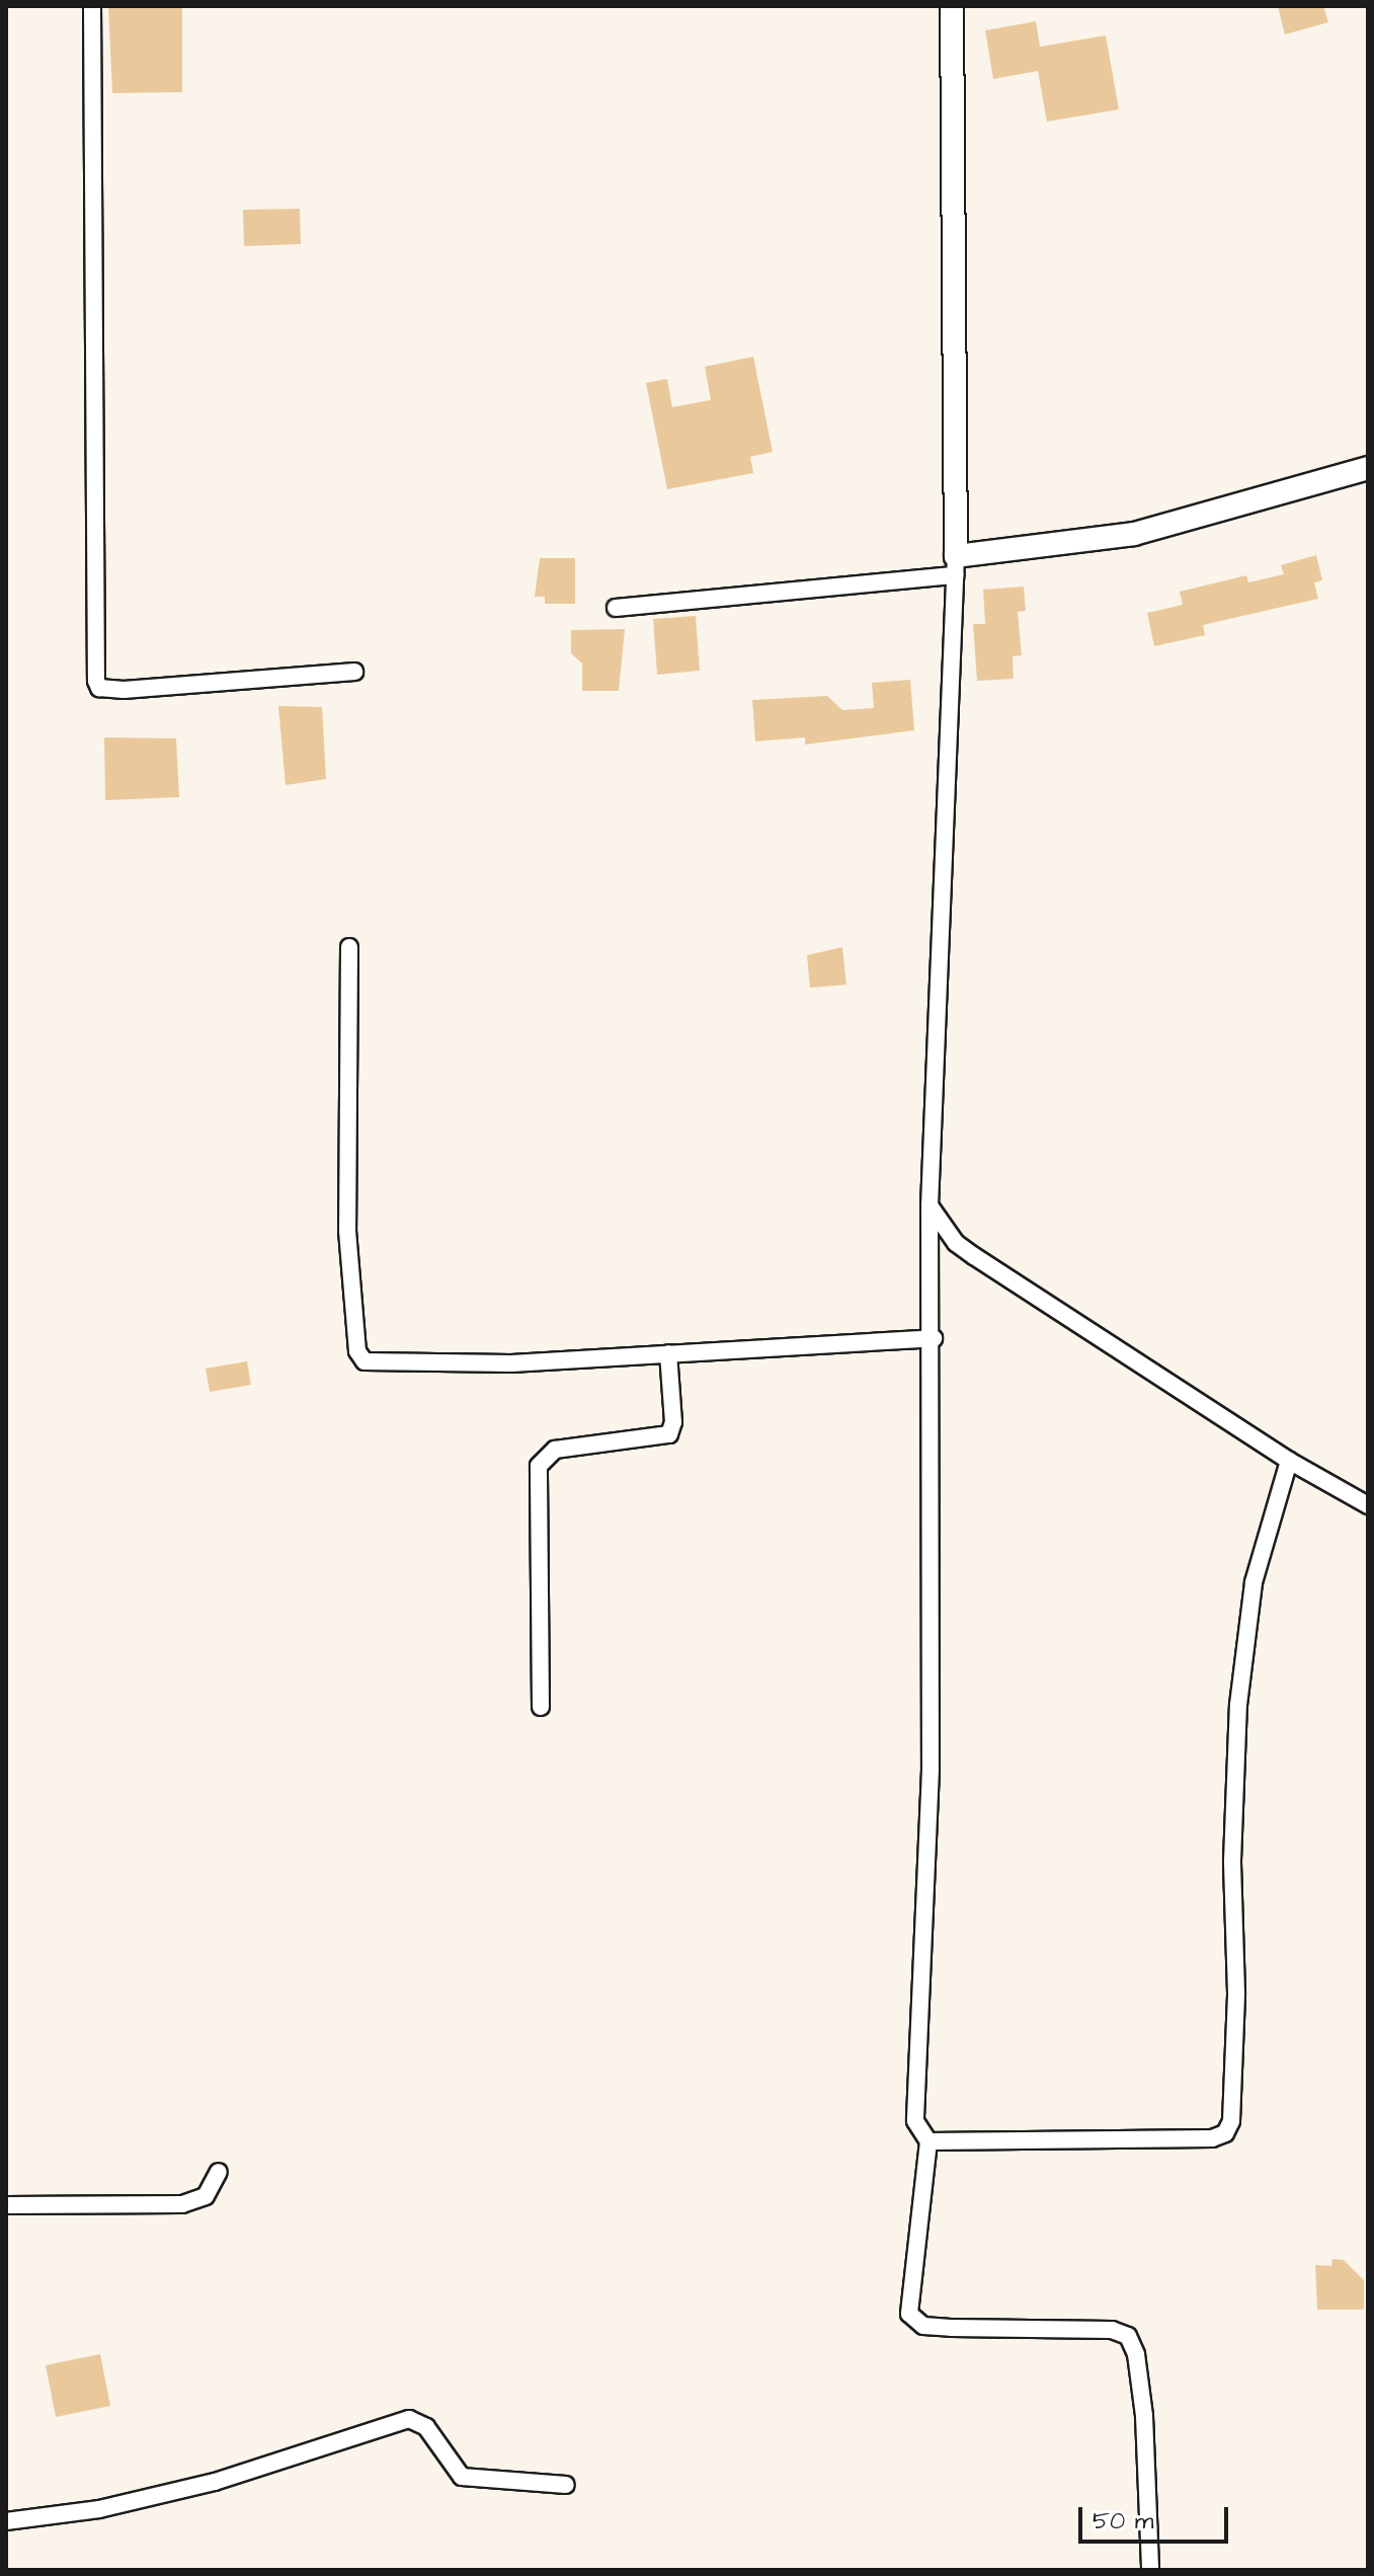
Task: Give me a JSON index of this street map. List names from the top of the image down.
{
  "scale_bar": "50 m"
}
